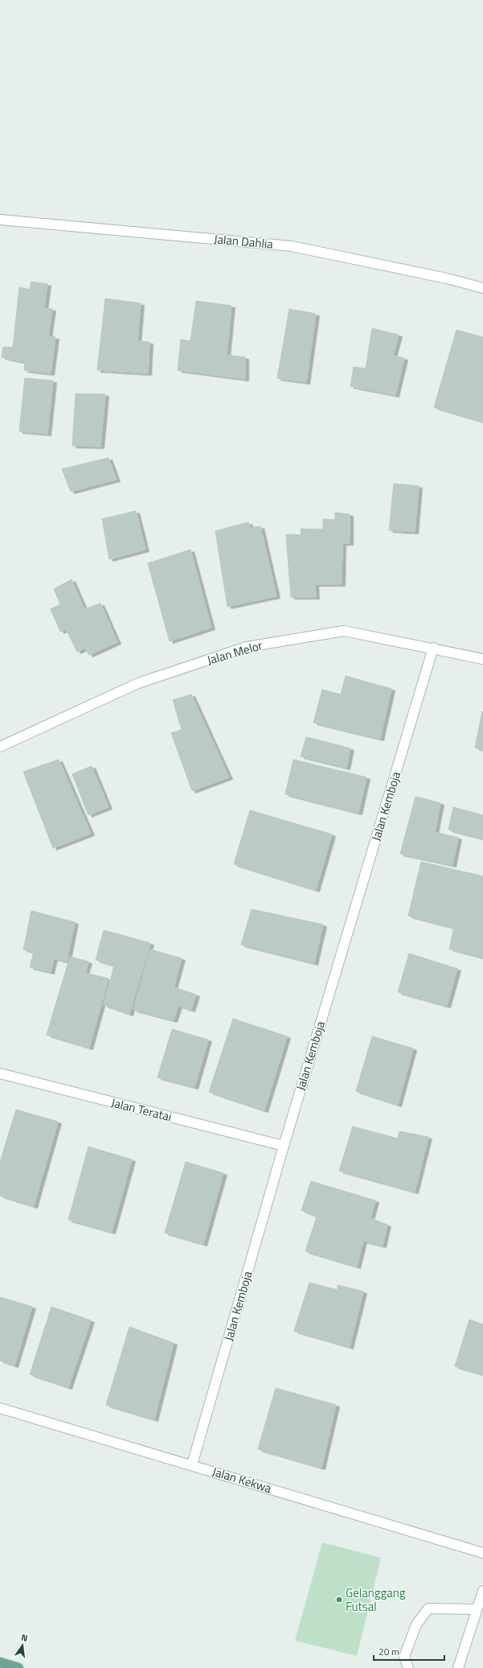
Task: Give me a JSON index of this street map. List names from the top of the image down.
{
  "streets": {
    "street": [
      "Jalan Dahlia",
      "Jalan Melor",
      "Jalan Kemboja",
      "Jalan Teratai",
      "Jalan Kekwa"
    ]
  },
  "crossings": [
    ["Jalan Melor", "Jalan Kemboja"],
    ["Jalan Kemboja", "Jalan Teratai"],
    ["Jalan Kemboja", "Jalan Kekwa"]
  ],
  "places": ["Gelanggang Futsal"],
  "scale_bar": "20 m",
  "north": "top"
}
